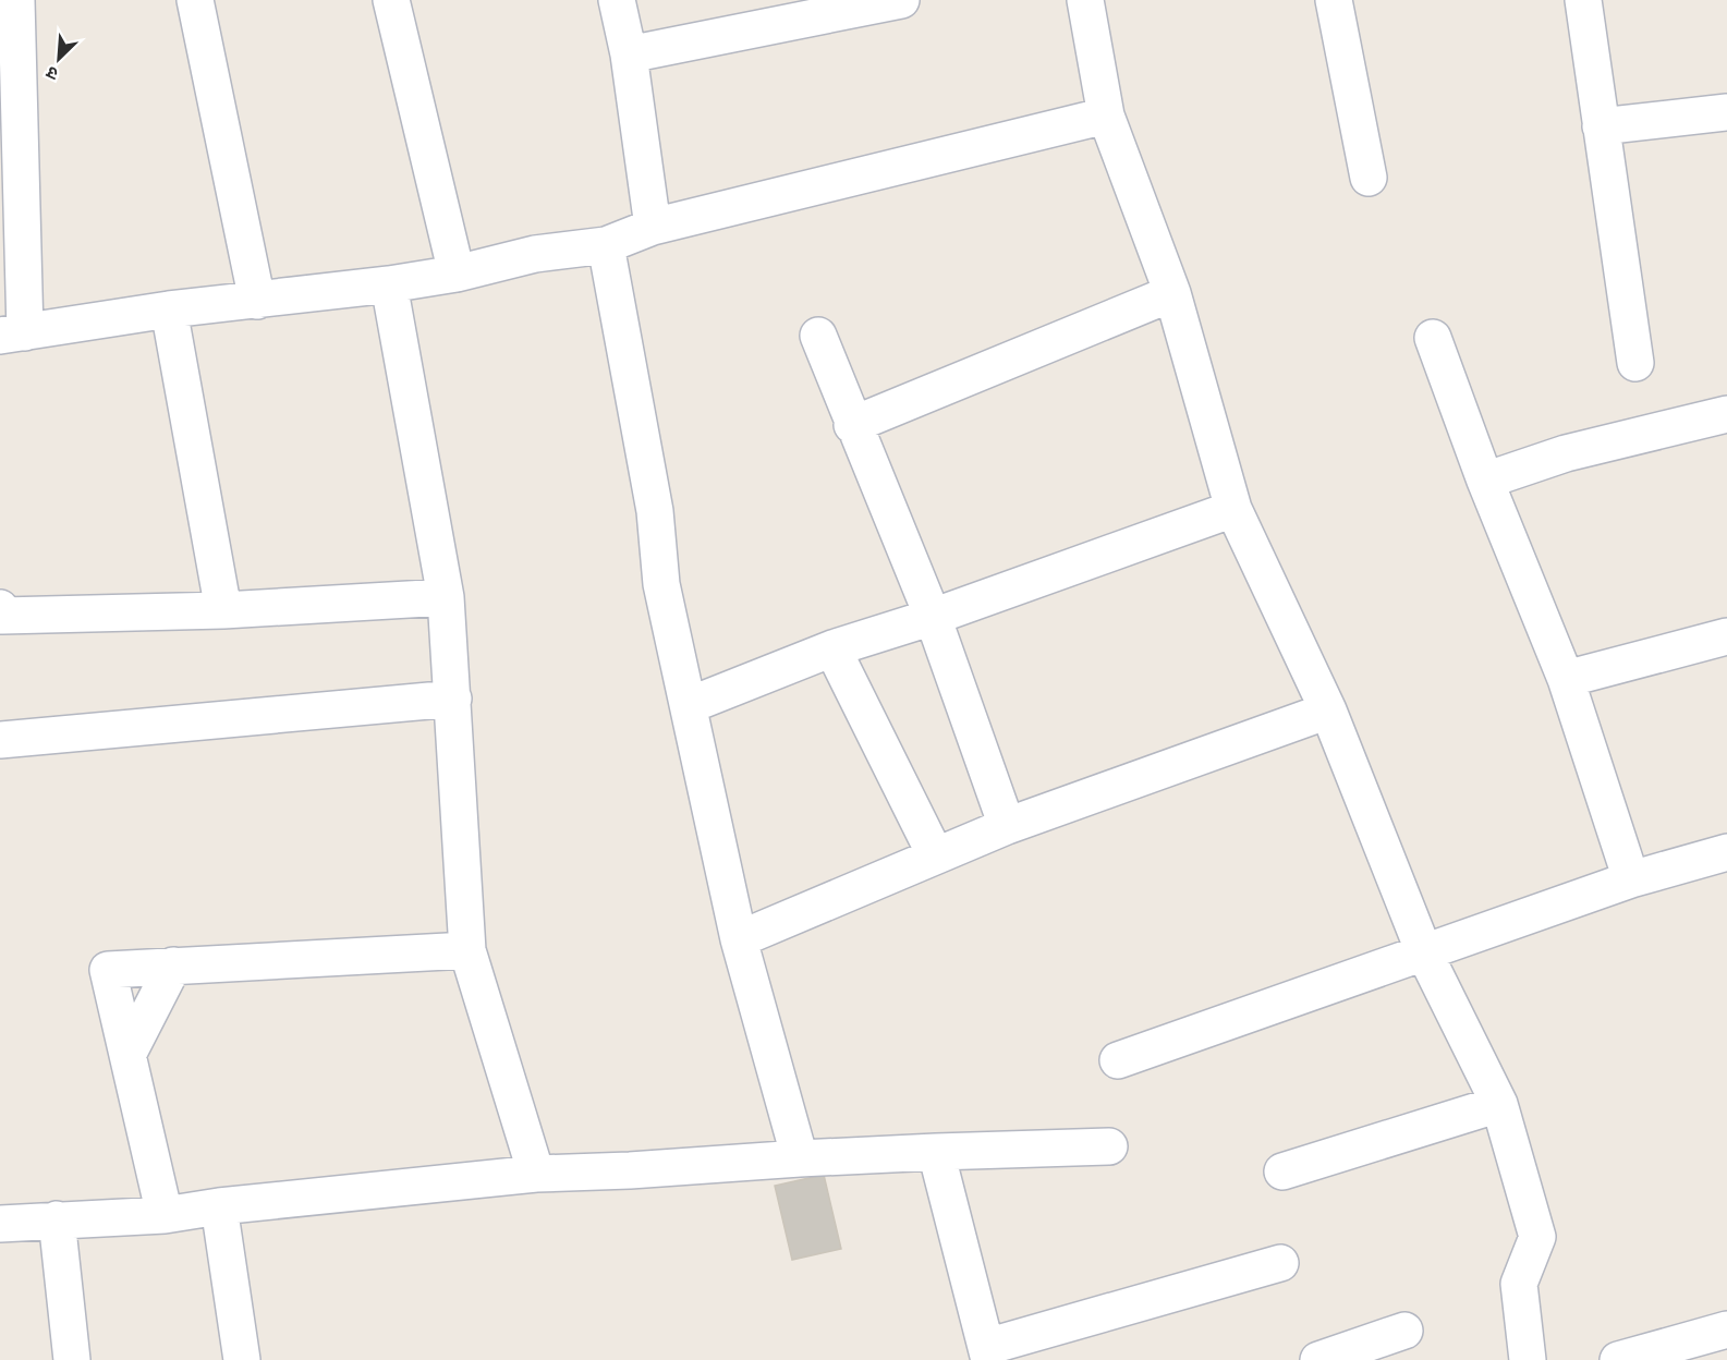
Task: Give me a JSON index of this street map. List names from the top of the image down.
{
  "north": "bottom left"
}
